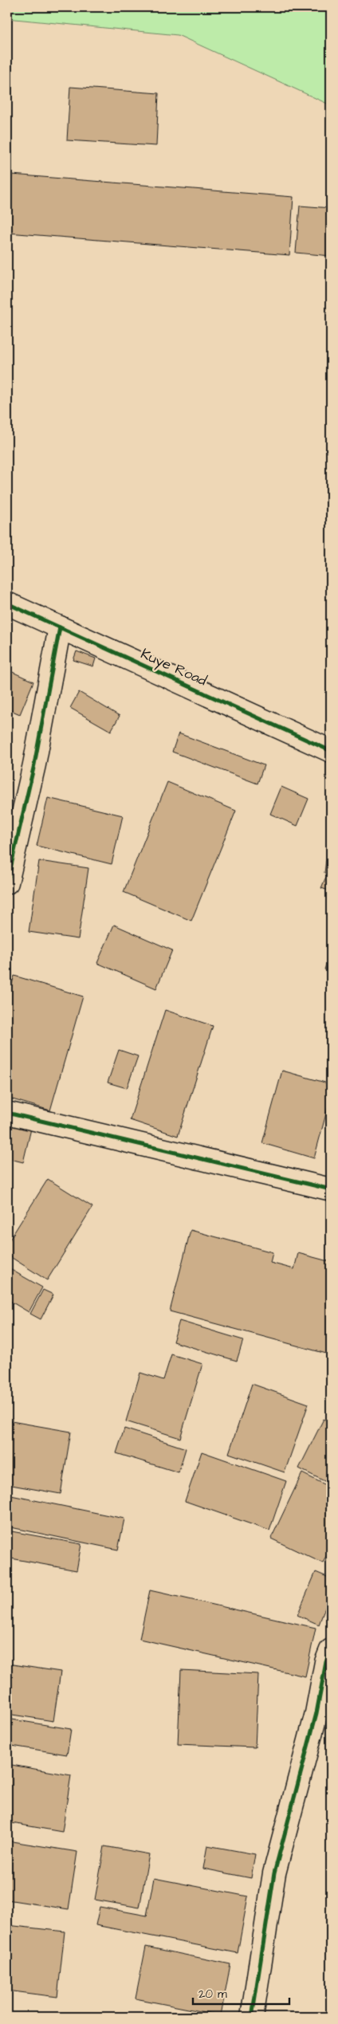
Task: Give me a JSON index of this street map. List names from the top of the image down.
{
  "streets": {
    "street": ["Kuye Road"]
  },
  "scale_bar": "20 m"
}
